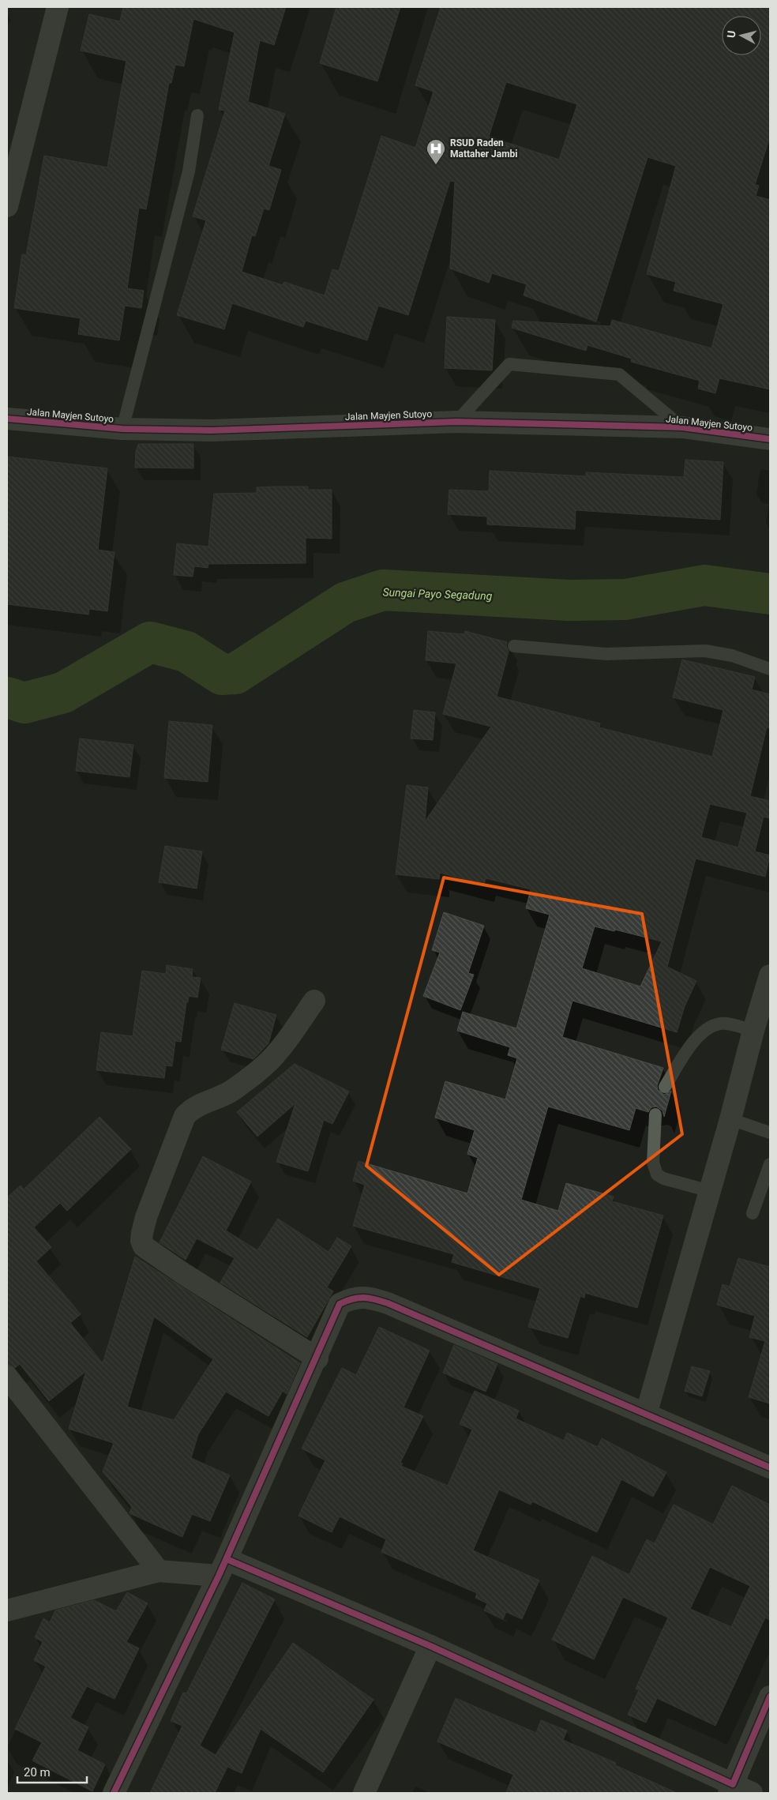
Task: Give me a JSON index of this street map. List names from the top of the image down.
{
  "streets": {
    "street": ["Jalan Mayjen Sutoyo"]
  },
  "water": ["Sungai Payo Segadung"],
  "places": {
    "hospital": ["RSUD Raden Mattaher Jambi"]
  },
  "scale_bar": "20 m",
  "north": "left"
}
